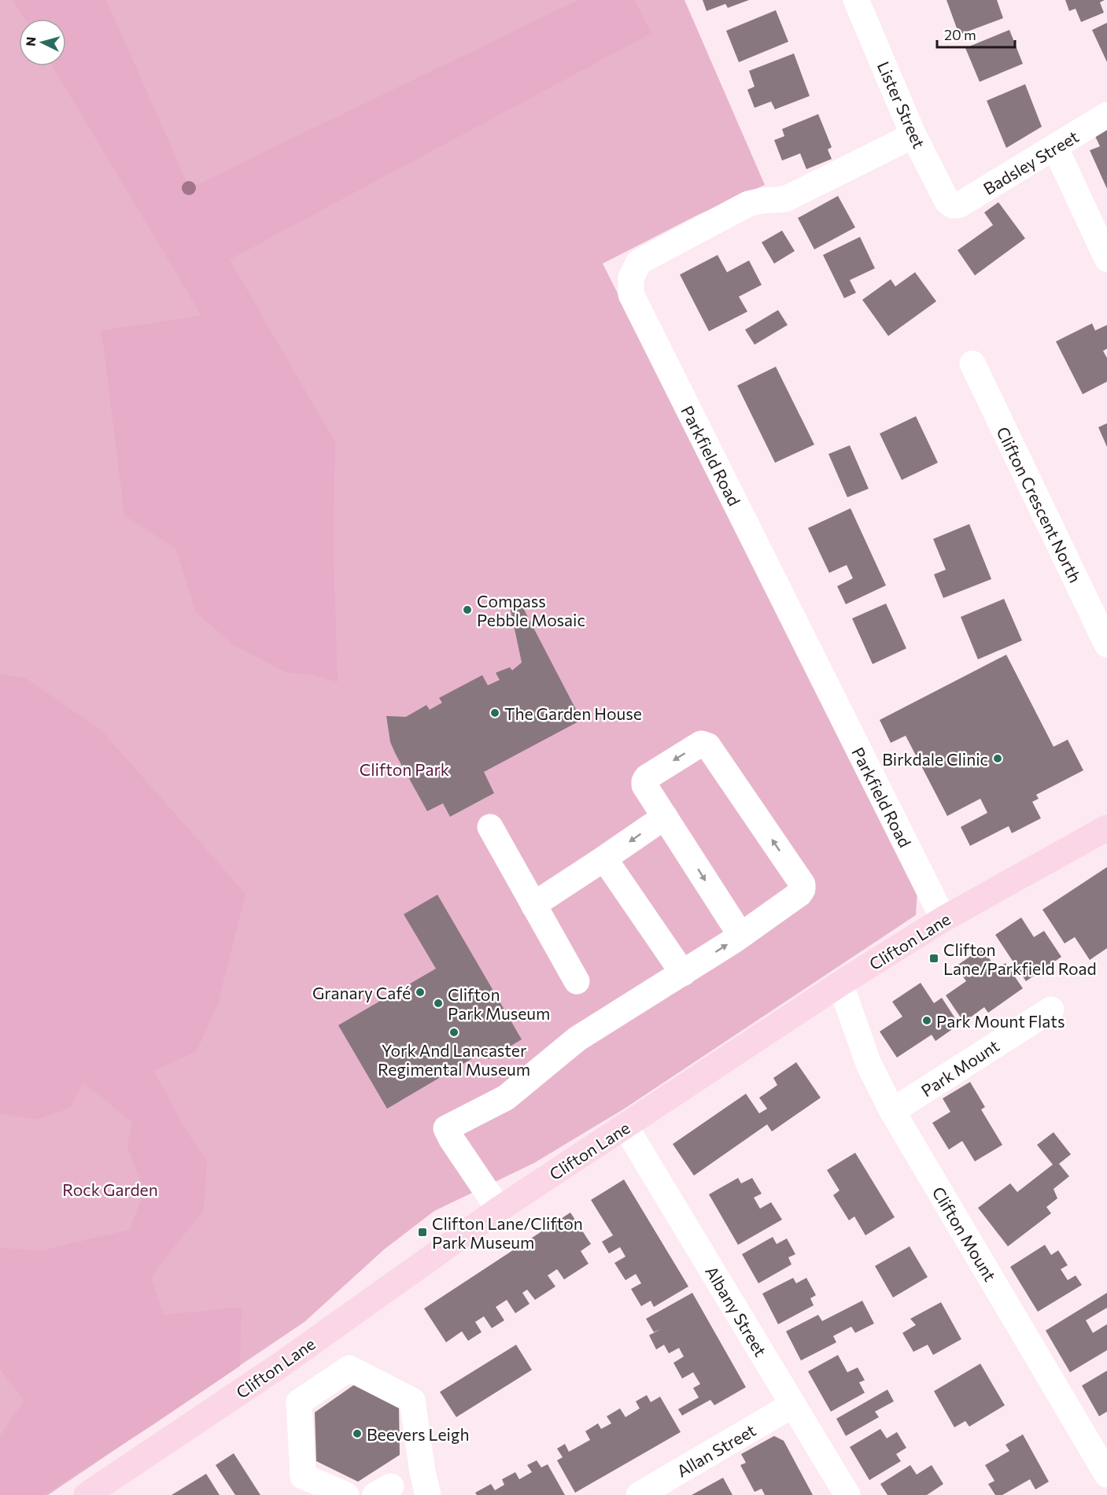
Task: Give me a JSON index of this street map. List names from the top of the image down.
{
  "streets": {
    "main road": ["Clifton Lane"],
    "street": [
      "Lister Street",
      "Badsley Street",
      "Parkfield Road",
      "Clifton Crescent North",
      "Park Mount",
      "Clifton Mount",
      "Albany Street",
      "Allan Street"
    ]
  },
  "crossings": [
    ["Lister Street", "Badsley Street"],
    ["Lister Street", "Parkfield Road"],
    ["Parkfield Road", "Clifton Lane"],
    ["Clifton Lane", "Clifton Mount"],
    ["Clifton Lane", "Albany Street"],
    ["Park Mount", "Clifton Mount"],
    ["Albany Street", "Allan Street"]
  ],
  "parks": ["Clifton Park", "Rock Garden"],
  "places": {
    "other": [
      "Compass Pebble Mosaic",
      "The Garden House",
      "Birkdale Clinic",
      "Granary Café",
      "Clifton Park Museum",
      "Park Mount Flats",
      "York And Lancaster Regimental Museum",
      "Beevers Leigh"
    ],
    "transit": ["Clifton Lane/Parkfield Road", "Clifton Lane/Clifton Park Museum"]
  },
  "scale_bar": "20 m",
  "north": "left"
}
